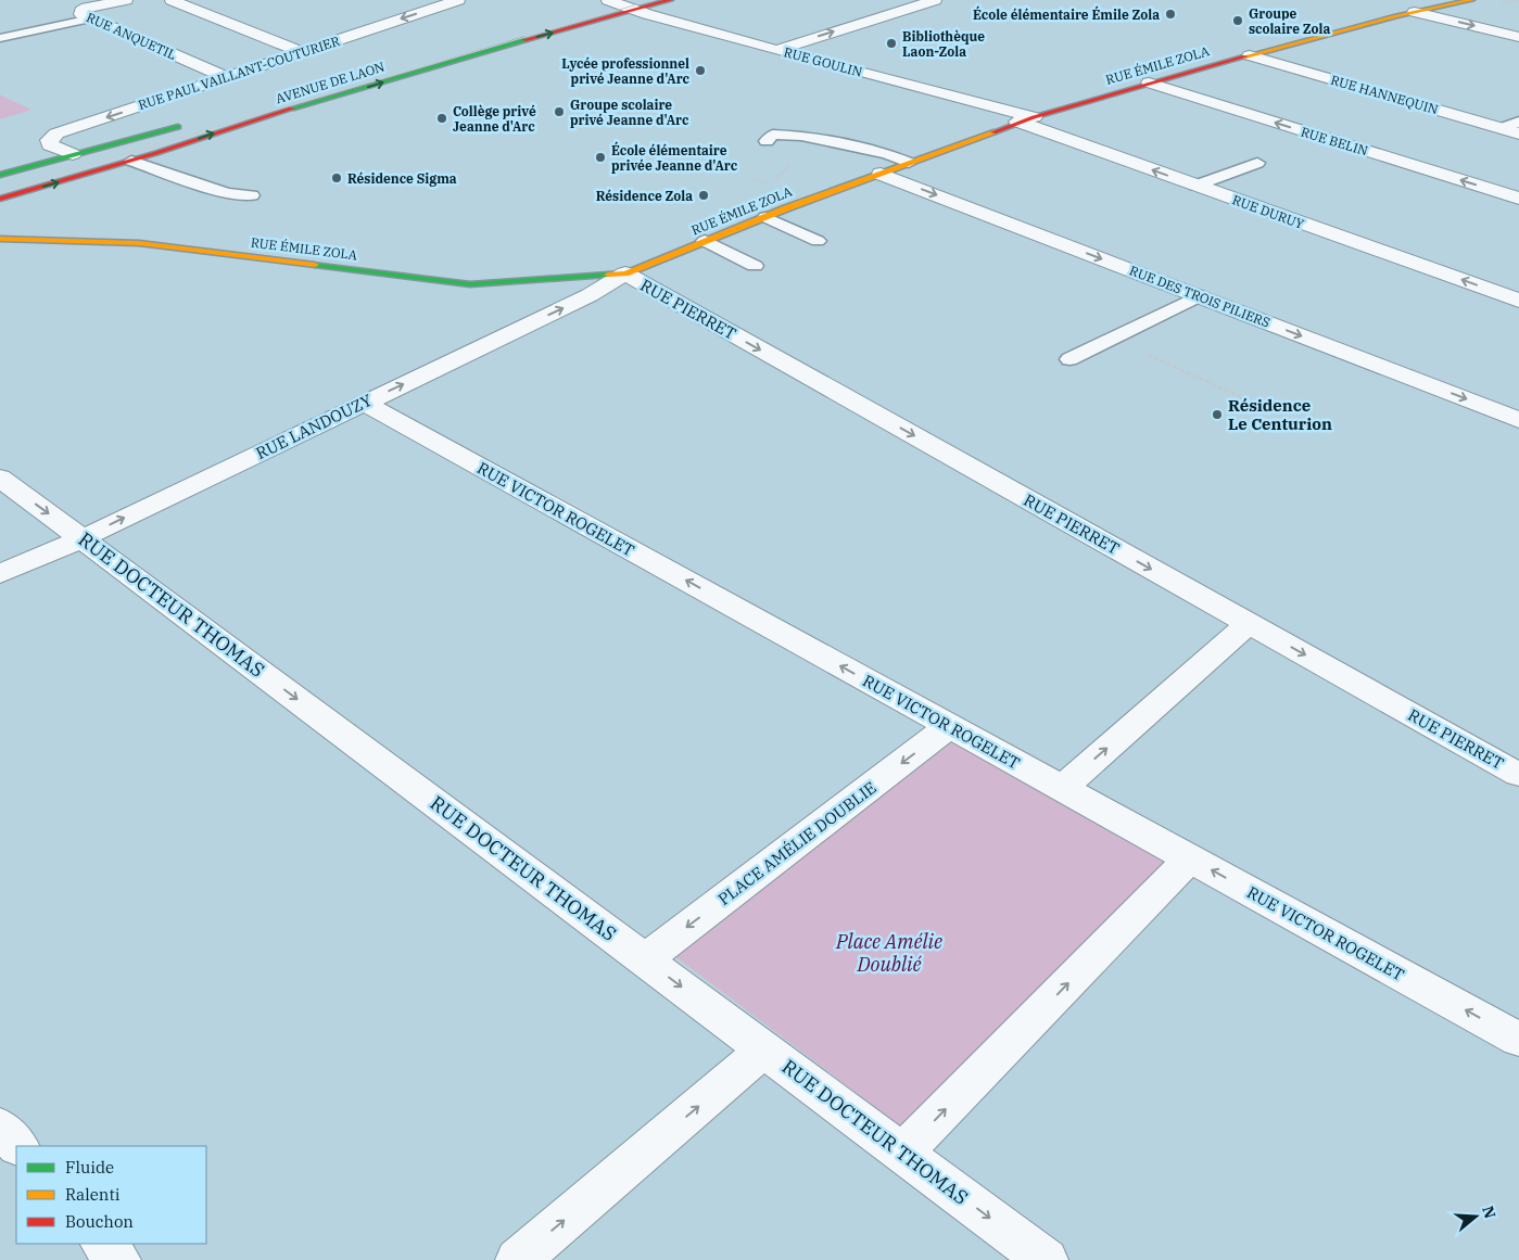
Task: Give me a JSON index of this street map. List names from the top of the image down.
{
  "streets": {
    "main road": ["RUE ÉMILE ZOLA", "AVENUE DE LAON"],
    "street": [
      "RUE ANQUETIL",
      "RUE GOULIN",
      "RUE PAUL VAILLANT-COUTURIER",
      "RUE HANNEQUIN",
      "RUE BELIN",
      "RUE DURUY",
      "RUE DES TROIS PILIERS",
      "RUE PIERRET",
      "RUE LANDOUZY",
      "RUE VICTOR ROGELET",
      "RUE DOCTEUR THOMAS",
      "PLACE AMÉLIE DOUBLIE"
    ]
  },
  "crossings": [
    ["RUE ANQUETIL", "RUE PAUL VAILLANT-COUTURIER"],
    ["RUE GOULIN", "RUE ÉMILE ZOLA"],
    ["RUE GOULIN", "AVENUE DE LAON"],
    ["RUE GOULIN", "RUE DURUY"],
    ["RUE ÉMILE ZOLA", "RUE HANNEQUIN"],
    ["RUE ÉMILE ZOLA", "RUE BELIN"],
    ["RUE ÉMILE ZOLA", "RUE DURUY"],
    ["RUE ÉMILE ZOLA", "RUE DES TROIS PILIERS"],
    ["RUE ÉMILE ZOLA", "RUE PIERRET"],
    ["RUE ÉMILE ZOLA", "RUE LANDOUZY"],
    ["RUE PIERRET", "RUE LANDOUZY"],
    ["RUE LANDOUZY", "RUE VICTOR ROGELET"],
    ["RUE LANDOUZY", "RUE DOCTEUR THOMAS"],
    ["RUE VICTOR ROGELET", "PLACE AMÉLIE DOUBLIE"],
    ["RUE DOCTEUR THOMAS", "PLACE AMÉLIE DOUBLIE"]
  ],
  "one_way": [
    "RUE PAUL VAILLANT-COUTURIER",
    "RUE BELIN",
    "RUE DURUY",
    "RUE DES TROIS PILIERS",
    "RUE PIERRET",
    "RUE LANDOUZY",
    "RUE VICTOR ROGELET",
    "RUE DOCTEUR THOMAS",
    "PLACE AMÉLIE DOUBLIE"
  ],
  "parks": ["Place Amélie Doublié"],
  "places": [
    "École élémentaire Émile Zola",
    "Groupe scolaire Zola",
    "Bibliothèque Laon-Zola",
    "Lycée professionnel privé Jeanne d'Arc",
    "Groupe scolaire privé Jeanne d'Arc",
    "Collège privé Jeanne d'Arc",
    "École élémentaire privée Jeanne d'Arc",
    "Résidence Sigma",
    "Résidence Zola",
    "Résidence Le Centurion"
  ],
  "legend": ["Fluide", "Ralenti", "Bouchon"],
  "north": "right"
}
